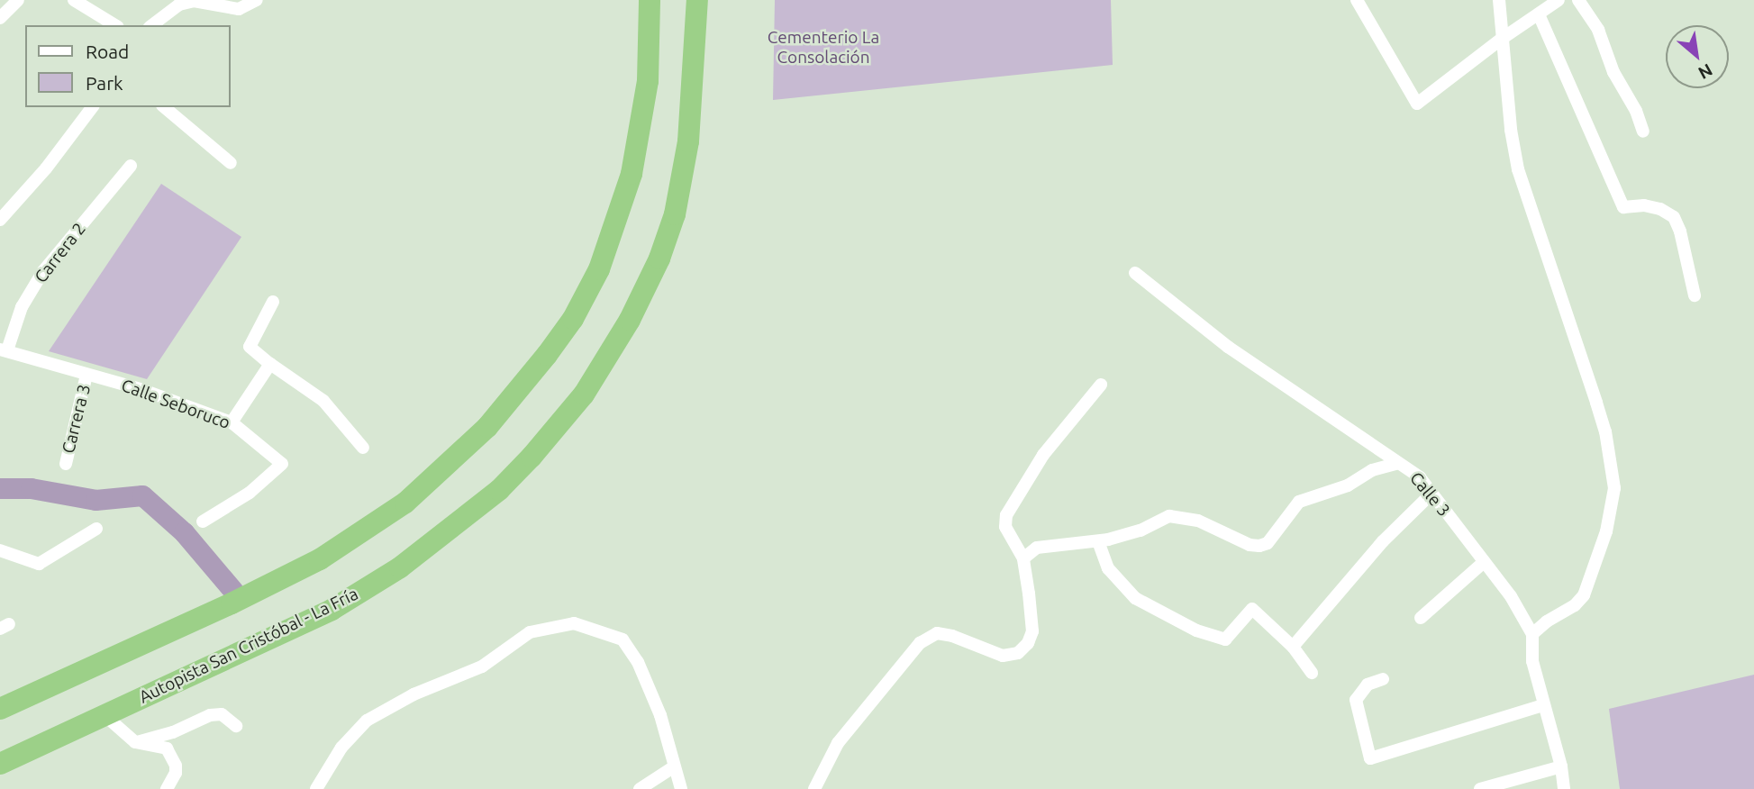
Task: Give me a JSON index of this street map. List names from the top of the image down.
{
  "streets": {
    "highway": ["Autopista San Cristóbal - La Fría"],
    "street": [
      "Carrera 2",
      "Calle Seboruco",
      "Carrera 3",
      "Calle 3"
    ]
  },
  "crossings": [
    ["Carrera 2", "Calle Seboruco"],
    ["Calle Seboruco", "Carrera 3"]
  ],
  "parks": ["Cementerio La Consolación"],
  "legend": ["Road", "Park"],
  "north": "bottom right"
}
